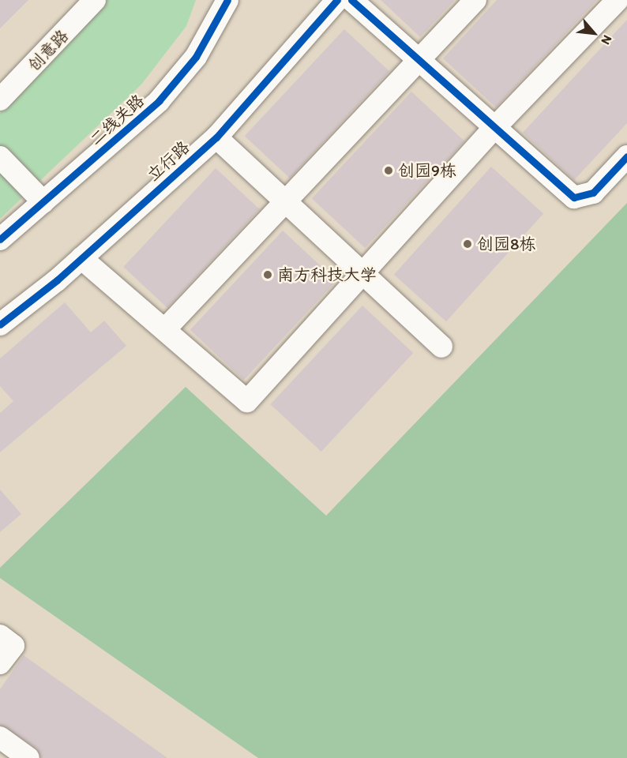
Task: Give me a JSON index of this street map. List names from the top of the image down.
{
  "streets": {
    "street": ["创意路", "二线关路", "立行路"]
  },
  "places": ["创园9栋", "创园8栋", "南方科技大学"],
  "north": "bottom right"
}
